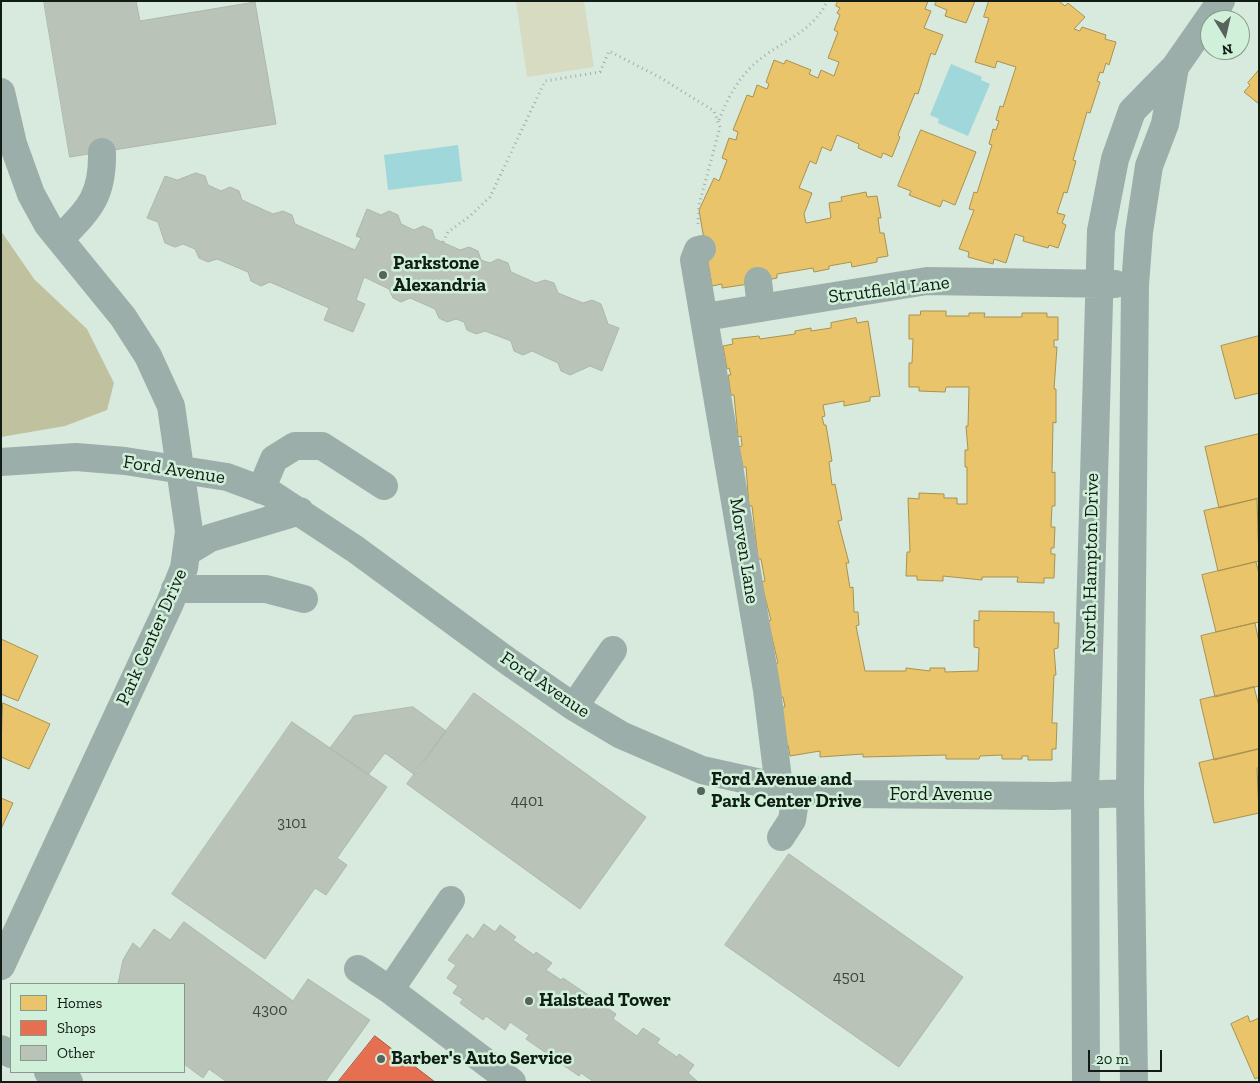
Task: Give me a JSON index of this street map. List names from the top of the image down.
{
  "streets": {
    "street": [
      "Strutfield Lane",
      "Ford Avenue",
      "Morven Lane",
      "North Hampton Drive",
      "Park Center Drive"
    ]
  },
  "crossings": [
    ["Strutfield Lane", "Morven Lane"],
    ["Strutfield Lane", "North Hampton Drive"],
    ["Ford Avenue", "Morven Lane"],
    ["Ford Avenue", "North Hampton Drive"],
    ["Ford Avenue", "Park Center Drive"]
  ],
  "places": [
    "Parkstone Alexandria",
    "Ford Avenue and Park Center Drive",
    "Halstead Tower",
    "Barber's Auto Service"
  ],
  "house_numbers": [
    "4401",
    "3101",
    "4501",
    "4300"
  ],
  "legend": ["Homes", "Shops", "Other"],
  "scale_bar": "20 m",
  "north": "bottom"
}
